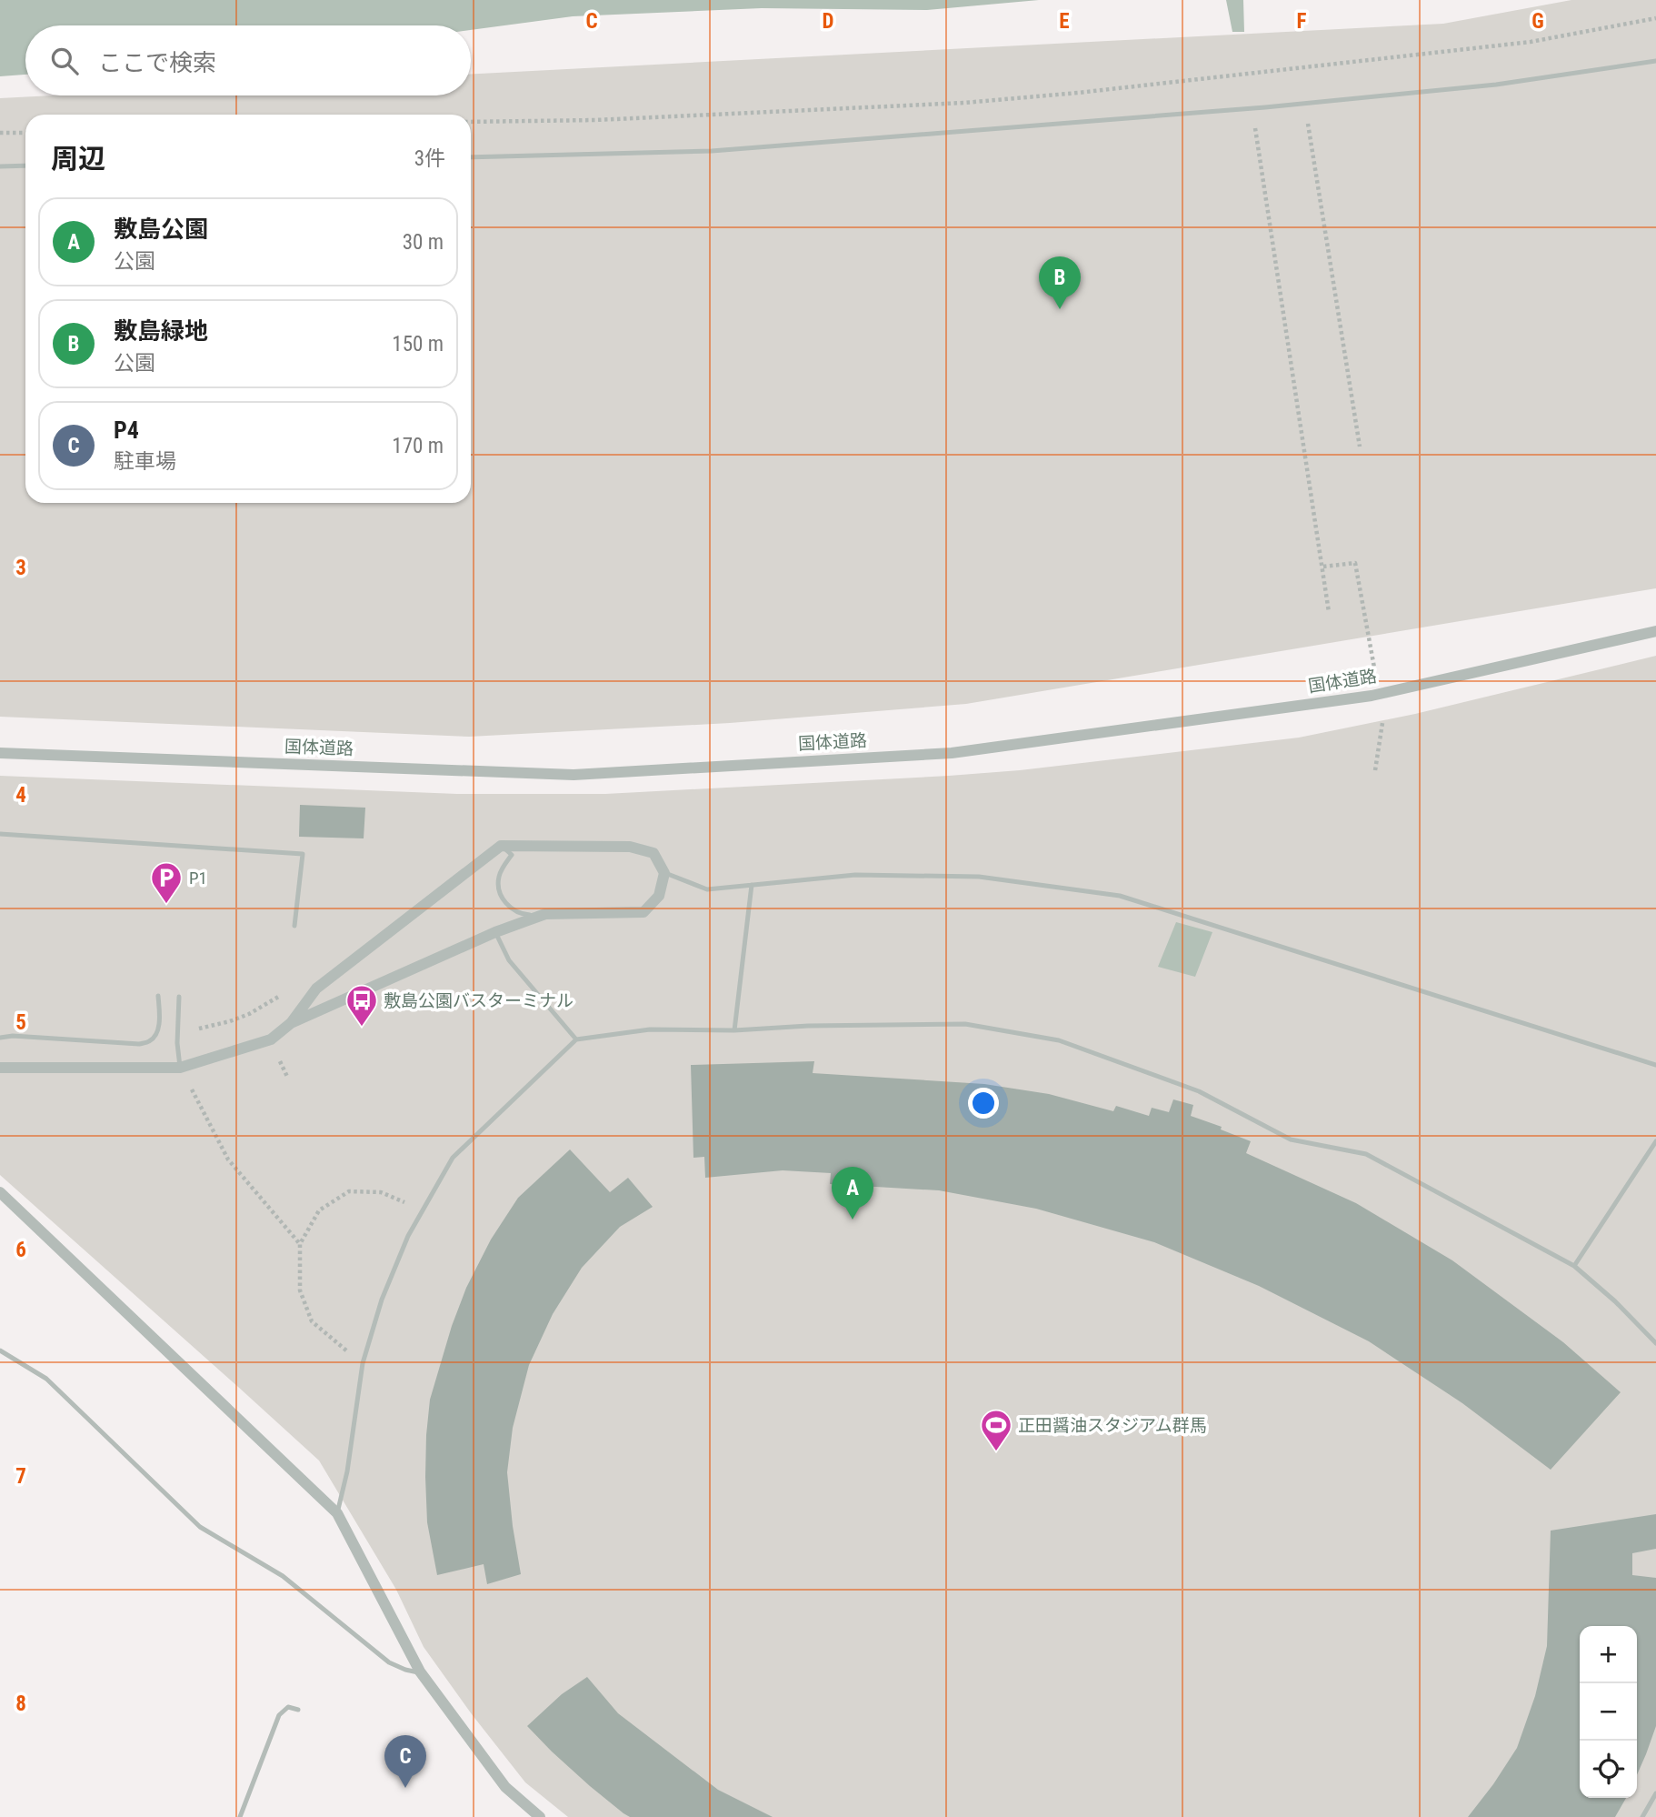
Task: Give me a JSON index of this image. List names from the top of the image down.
{
  "streets": {
    "street": ["国体道路"]
  },
  "places": {
    "parking": ["P1"],
    "bus stop": ["敷島公園バスターミナル"],
    "sports": ["正田醤油スタジアム群馬"]
  },
  "page": {
    "search": "ここで検索",
    "heading": ["周辺", "3件"],
    "list": [
      {
        "mark": "A",
        "name": "敷島公園",
        "note": "公園",
        "value": "30 m"
      },
      {
        "mark": "B",
        "name": "敷島緑地",
        "note": "公園",
        "value": "150 m"
      },
      {
        "mark": "C",
        "name": "P4",
        "note": "駐車場",
        "value": "170 m"
      }
    ],
    "pins": ["B", "A", "C"],
    "map_buttons": ["+", "−"]
  },
  "grid": {
    "columns": [
      "C",
      "D",
      "E",
      "F",
      "G"
    ],
    "rows": [
      "3",
      "4",
      "5",
      "6",
      "7",
      "8"
    ]
  }
}
